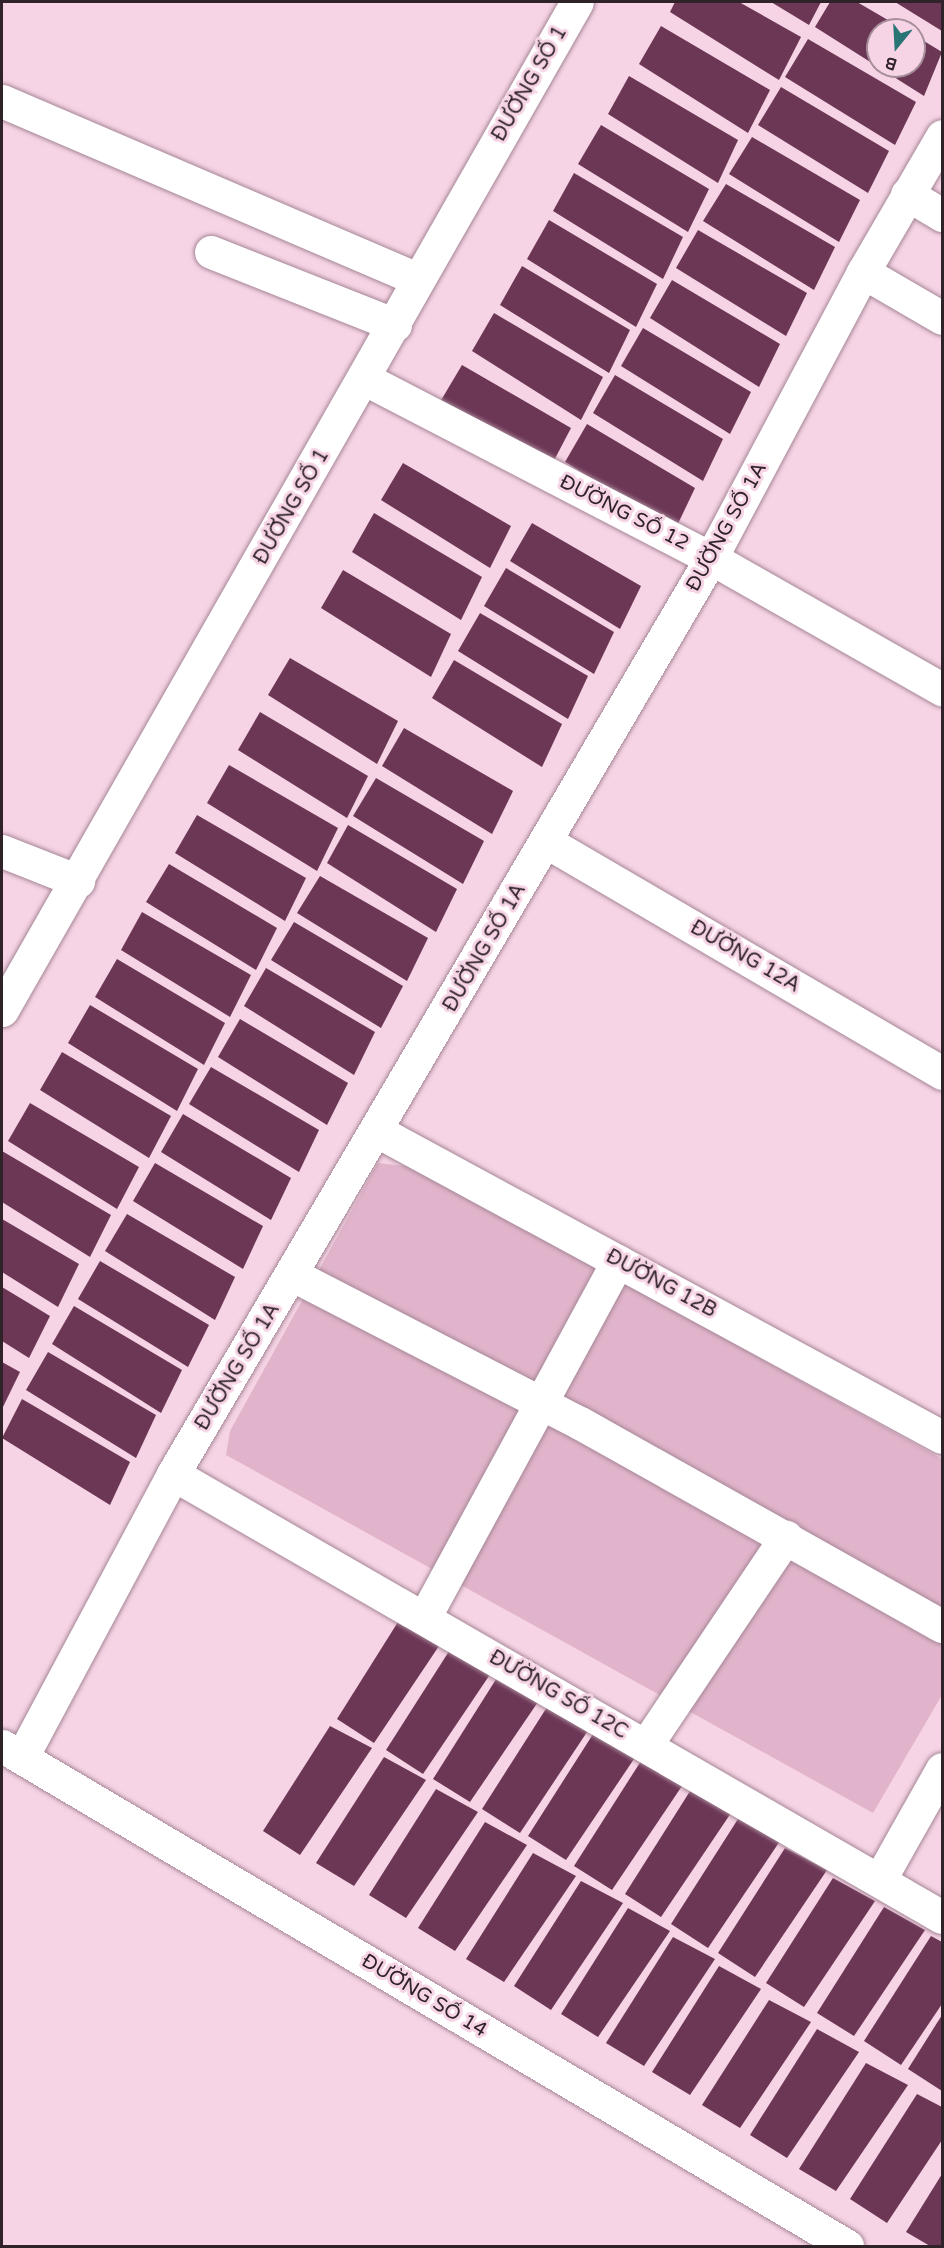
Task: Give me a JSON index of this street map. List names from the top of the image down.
{
  "streets": {
    "street": [
      "ĐƯỜNG SỐ 1",
      "ĐƯỜNG SỐ 12",
      "ĐƯỜNG SỐ 1A",
      "ĐƯỜNG 12A",
      "ĐƯỜNG 12B",
      "ĐƯỜNG SỐ 12C",
      "ĐƯỜNG SỐ 14"
    ]
  },
  "crossings": [
    ["ĐƯỜNG SỐ 1", "ĐƯỜNG SỐ 12"],
    ["ĐƯỜNG SỐ 12", "ĐƯỜNG SỐ 1A"],
    ["ĐƯỜNG SỐ 1A", "ĐƯỜNG 12A"],
    ["ĐƯỜNG SỐ 1A", "ĐƯỜNG 12B"],
    ["ĐƯỜNG SỐ 1A", "ĐƯỜNG SỐ 12C"],
    ["ĐƯỜNG SỐ 1A", "ĐƯỜNG SỐ 14"]
  ],
  "north": "bottom"
}
